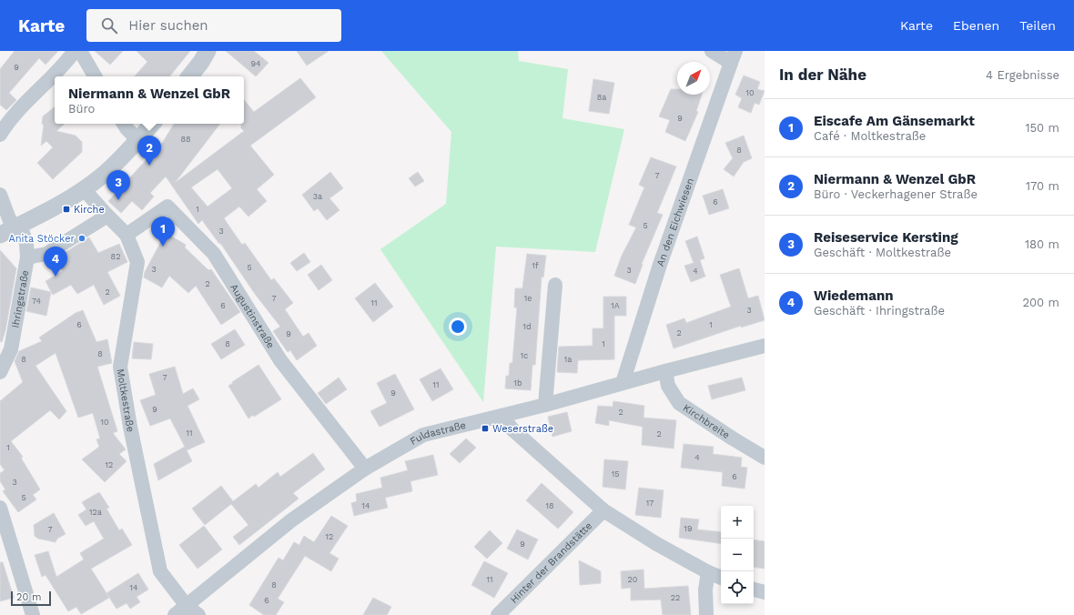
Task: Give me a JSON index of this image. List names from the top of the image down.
{
  "streets": {
    "street": [
      "An den Eichwiesen",
      "Ihringstraße",
      "Augustinstraße",
      "Moltkestraße",
      "Kirchbreite",
      "Fuldastraße",
      "Hinter der Brandstätte"
    ]
  },
  "crossings": [
    ["Augustinstraße", "Moltkestraße"],
    ["Augustinstraße", "Fuldastraße"],
    ["Moltkestraße", "Fuldastraße"]
  ],
  "places": {
    "transit": ["Kirche", "Weserstraße"],
    "other": ["Anita Stöcker"]
  },
  "house_numbers": [
    "94",
    "9",
    "10",
    "8a",
    "9",
    "88",
    "8",
    "7",
    "3a",
    "6",
    "1",
    "5",
    "3",
    "82",
    "1f",
    "5",
    "3",
    "3",
    "4",
    "2",
    "2",
    "7",
    "1e",
    "74",
    "11",
    "6",
    "1A",
    "3",
    "6",
    "1",
    "1d",
    "2",
    "9",
    "8",
    "1",
    "8",
    "1c",
    "8",
    "1a",
    "7",
    "1b",
    "11",
    "9",
    "9",
    "2",
    "10",
    "11",
    "2",
    "1",
    "4",
    "12",
    "15",
    "6",
    "3",
    "5",
    "17",
    "14",
    "18",
    "12a",
    "19",
    "7",
    "12",
    "9",
    "11",
    "20",
    "8",
    "14",
    "22",
    "6"
  ],
  "scale_bar": "20 m",
  "north": "top right",
  "page": {
    "header": "Karte",
    "search": "Hier suchen",
    "nav": ["Karte", "Ebenen", "Teilen"],
    "heading": ["In der Nähe", "4 Ergebnisse"],
    "popup": ["Niermann & Wenzel GbR", "Büro"],
    "list": [
      {
        "mark": "1",
        "name": "Eiscafe Am Gänsemarkt",
        "note": "Café · Moltkestraße",
        "value": "150 m"
      },
      {
        "mark": "2",
        "name": "Niermann & Wenzel GbR",
        "note": "Büro · Veckerhagener Straße",
        "value": "170 m"
      },
      {
        "mark": "3",
        "name": "Reiseservice Kersting",
        "note": "Geschäft · Moltkestraße",
        "value": "180 m"
      },
      {
        "mark": "4",
        "name": "Wiedemann",
        "note": "Geschäft · Ihringstraße",
        "value": "200 m"
      }
    ],
    "pins": [
      "2",
      "3",
      "1",
      "4"
    ],
    "map_buttons": ["+", "−"],
    "scale": "20 m"
  }
}
